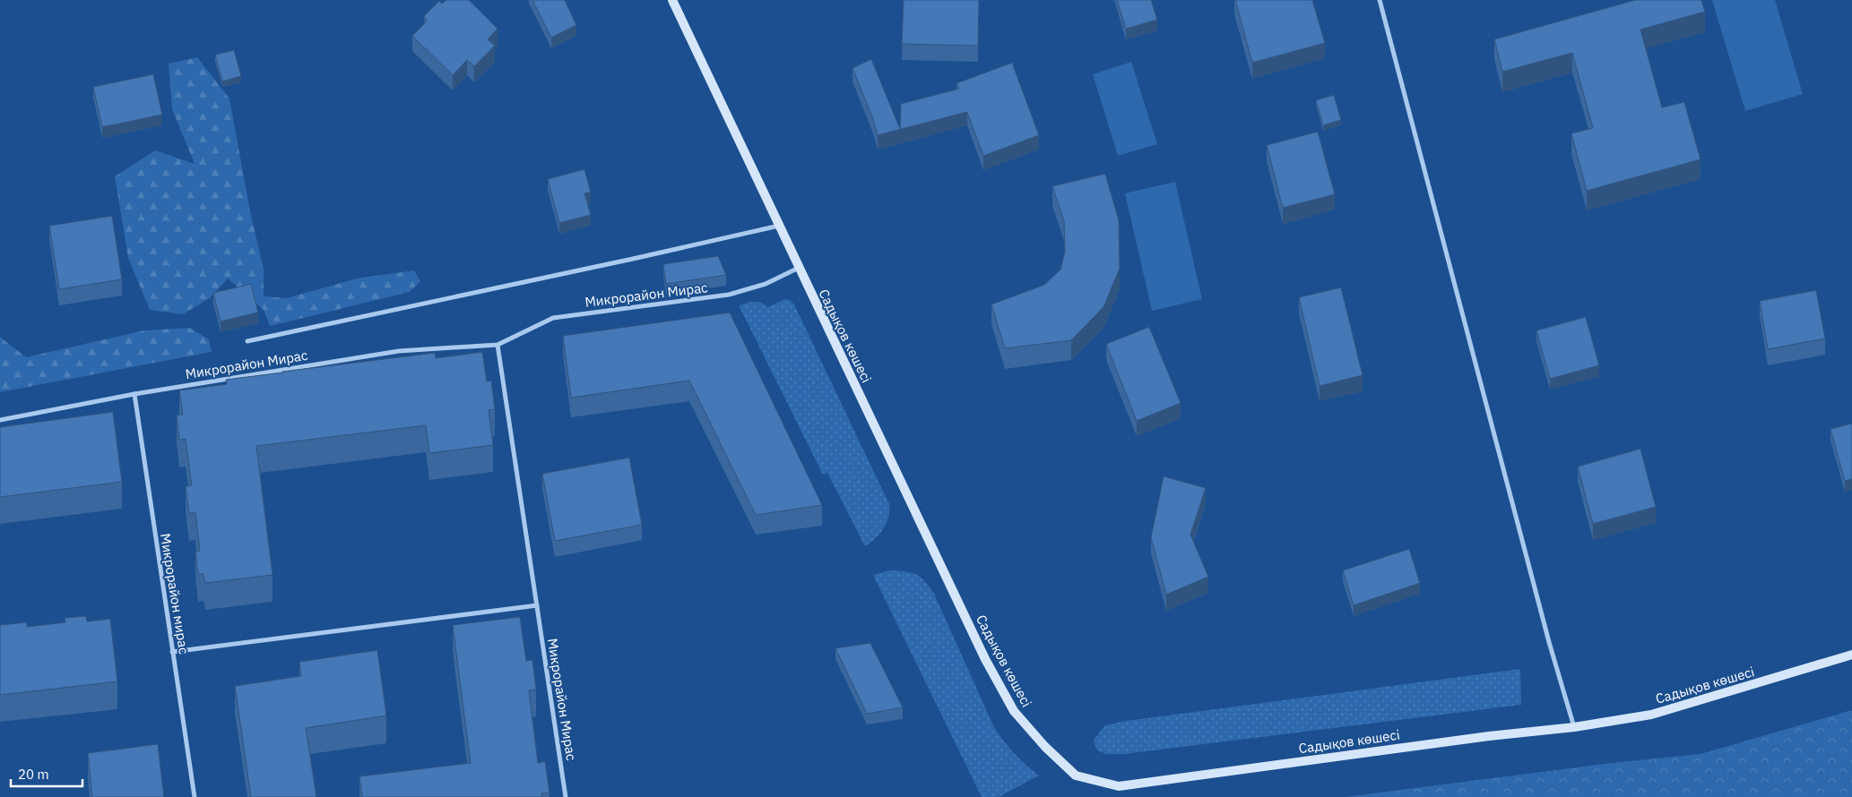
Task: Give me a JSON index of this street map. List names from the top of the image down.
{
  "streets": {
    "street": ["Микрорайон Мирас", "Садықов көшесі", "Микрорайон мирас"]
  },
  "crossings": [
    ["Микрорайон Мирас", "Садықов көшесі"],
    ["Микрорайон Мирас", "Микрорайон мирас"]
  ],
  "scale_bar": "20 m"
}
